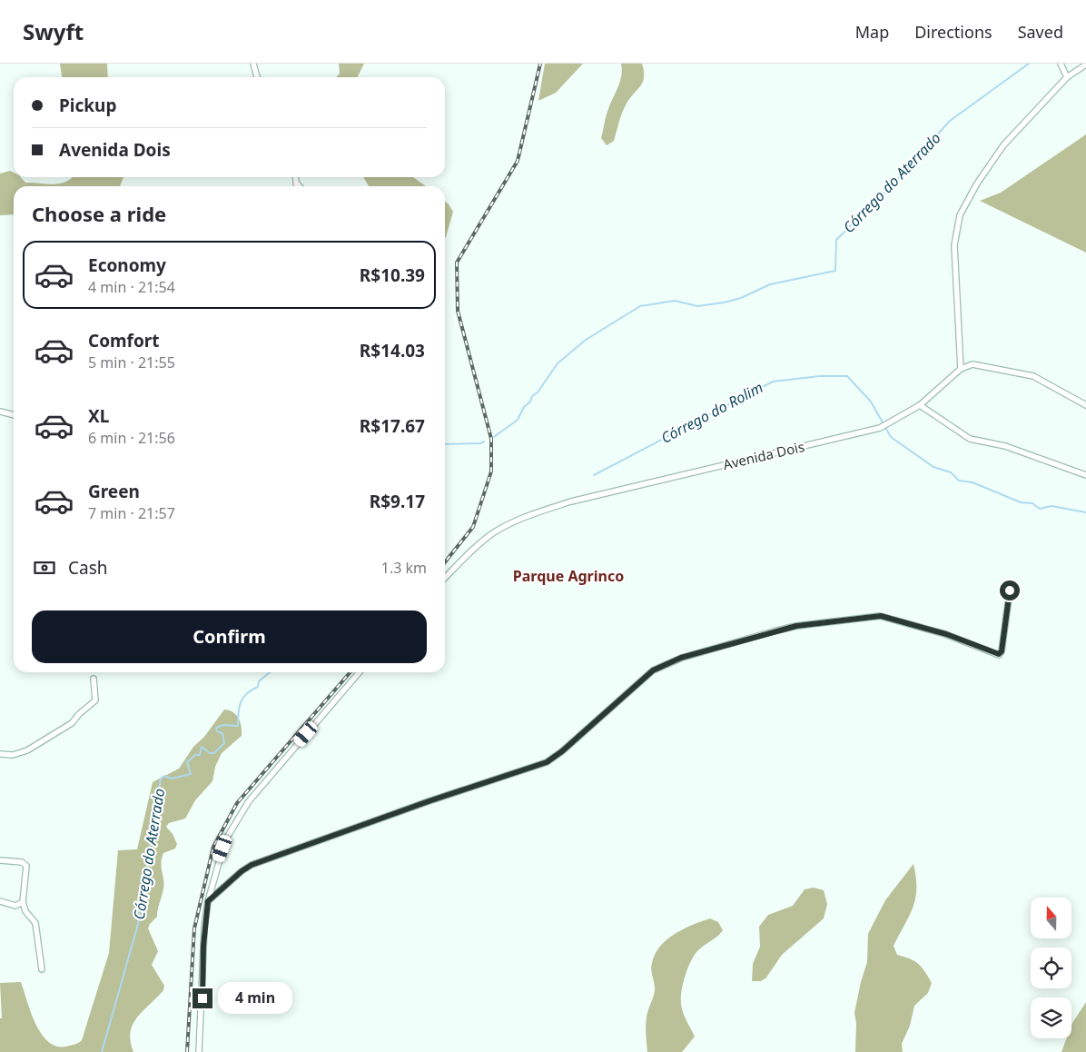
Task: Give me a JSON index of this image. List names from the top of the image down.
{
  "streets": {
    "street": ["Avenida Dois"]
  },
  "districts": ["Parque Agrinco"],
  "water": ["Córrego do Aterrado", "Córrego do Rolim"],
  "north": "top",
  "page": {
    "header": "Swyft",
    "nav": ["Map", "Directions", "Saved"],
    "banner": ["Pickup", "Avenida Dois"],
    "heading": "Choose a ride",
    "list": [
      {
        "name": "Economy",
        "note": "4 min · 21:54",
        "value": "R$10.39"
      },
      {
        "name": "Comfort",
        "note": "5 min · 21:55",
        "value": "R$14.03"
      },
      {
        "name": "XL",
        "note": "6 min · 21:56",
        "value": "R$17.67"
      },
      {
        "name": "Green",
        "note": "7 min · 21:57",
        "value": "R$9.17"
      }
    ],
    "pay": ["Cash", "1.3 km"],
    "buttons": "Confirm",
    "bubble": "4 min"
  }
}
